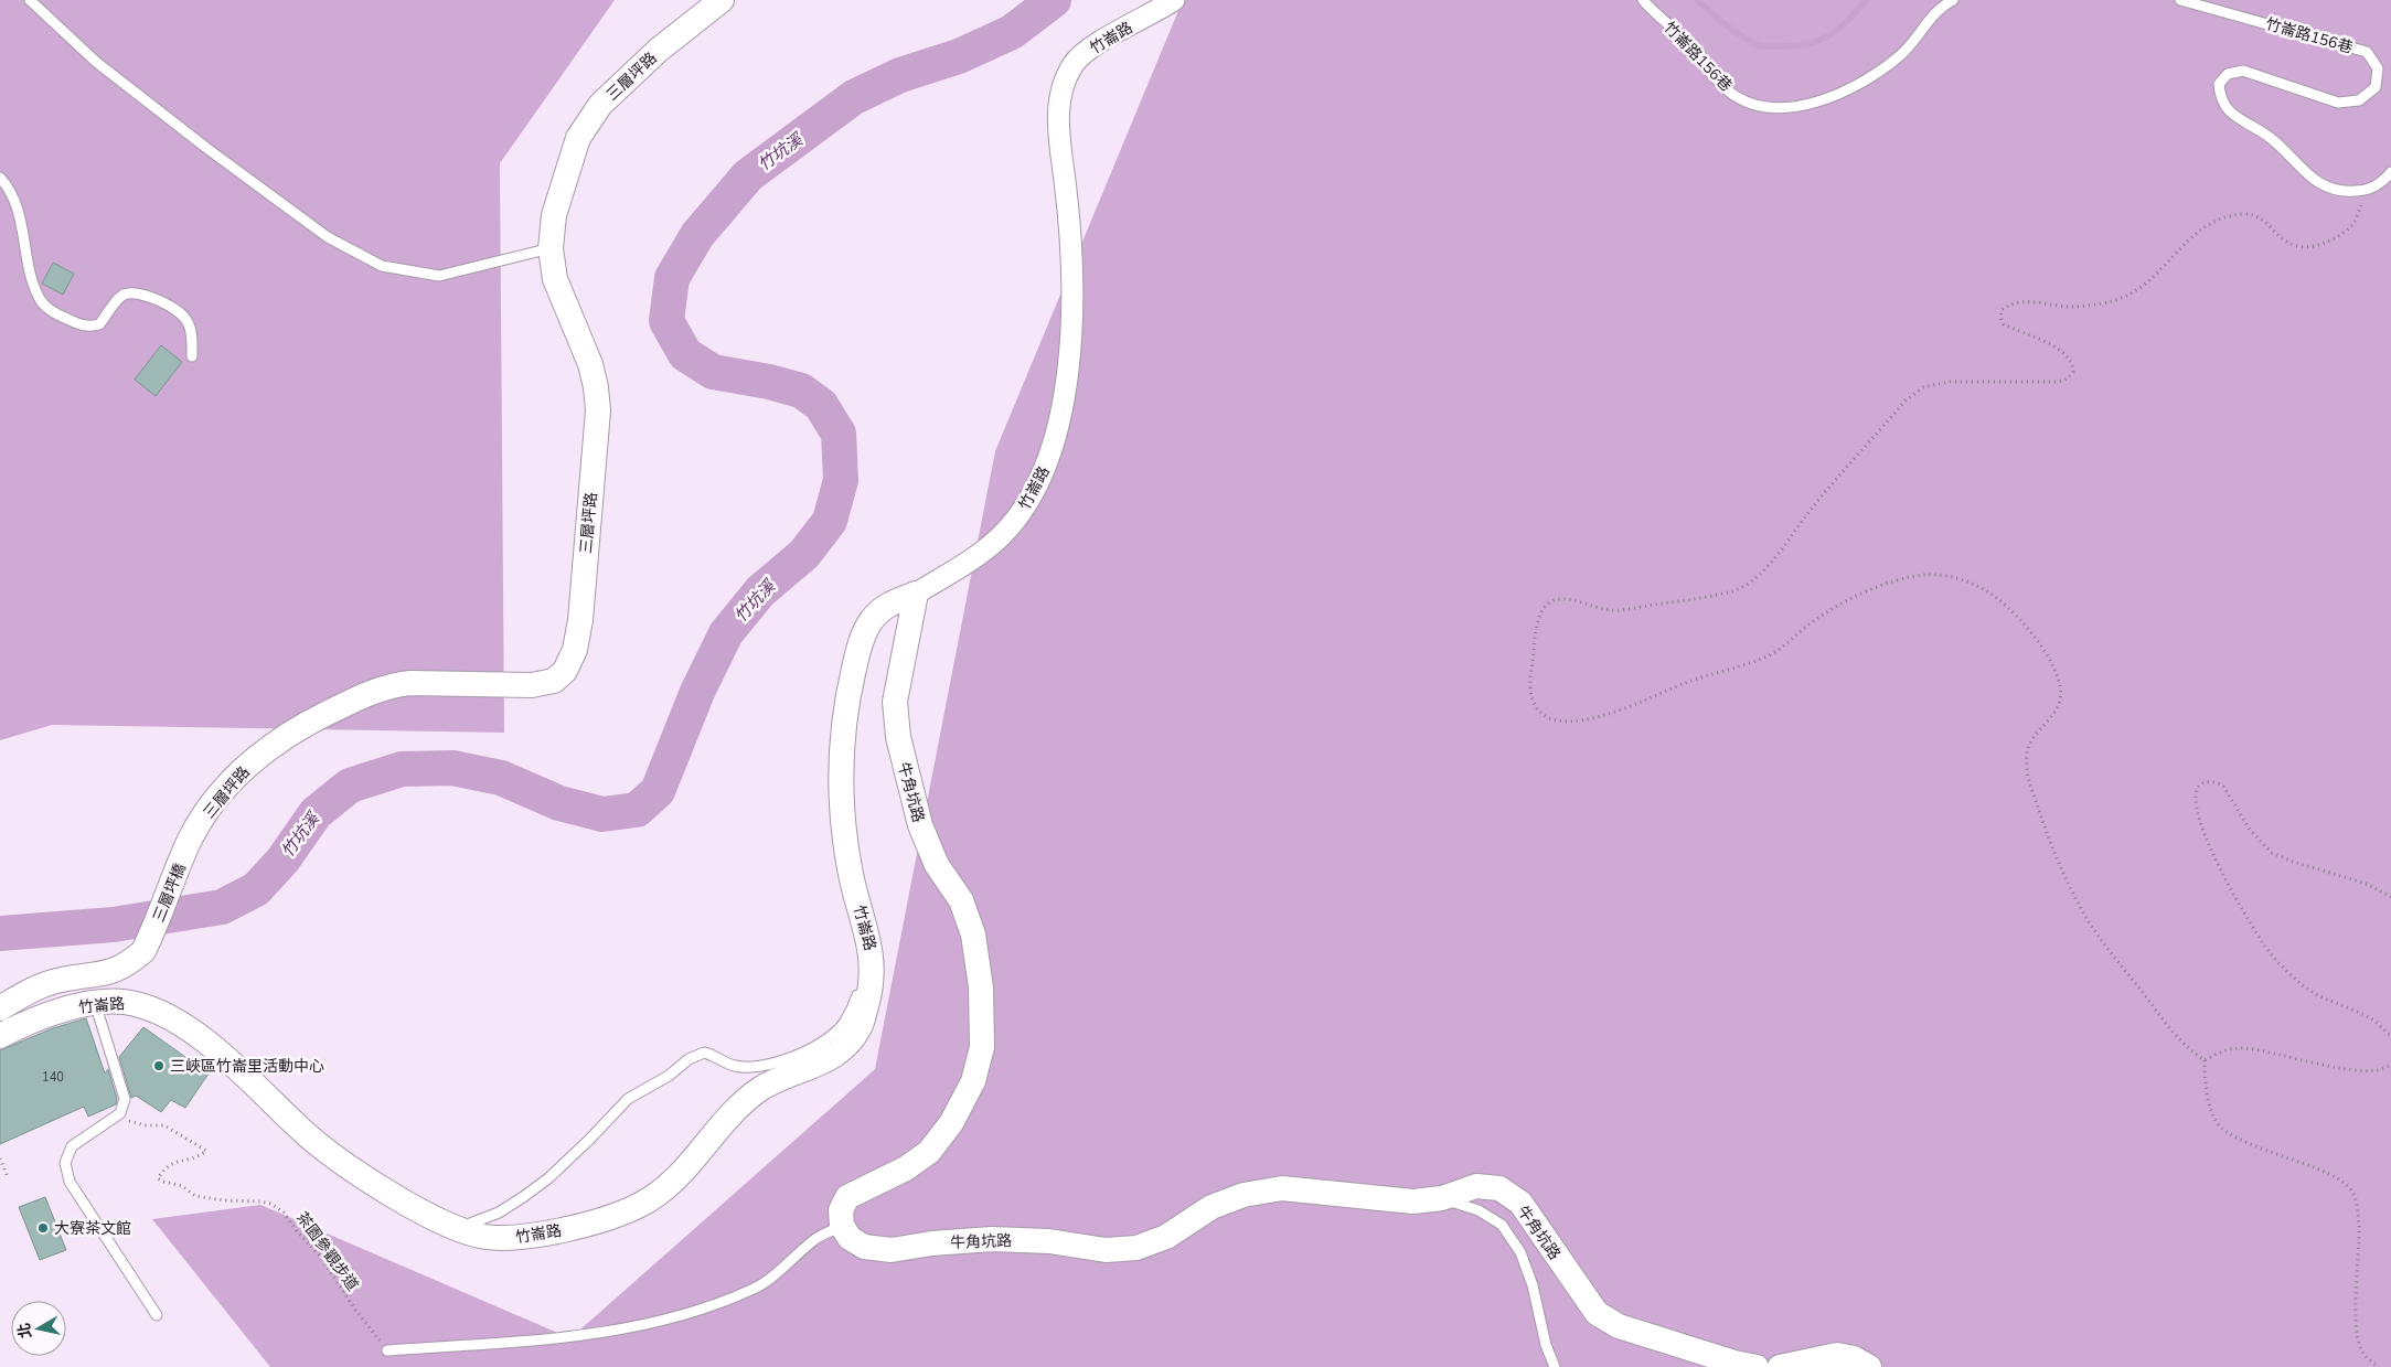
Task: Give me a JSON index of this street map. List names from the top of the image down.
{
  "streets": {
    "street": [
      "竹崙路",
      "三層坪路",
      "牛角坑路",
      "三層坪橋"
    ],
    "lane": ["竹崙路156巷"],
    "path": ["茶園參觀步道"]
  },
  "crossings": [
    ["竹崙路", "牛角坑路"],
    ["三層坪路", "三層坪橋"]
  ],
  "water": ["竹坑溪"],
  "places": ["三峽區竹崙里活動中心", "大寮茶文館"],
  "house_numbers": ["140"],
  "north": "left"
}
